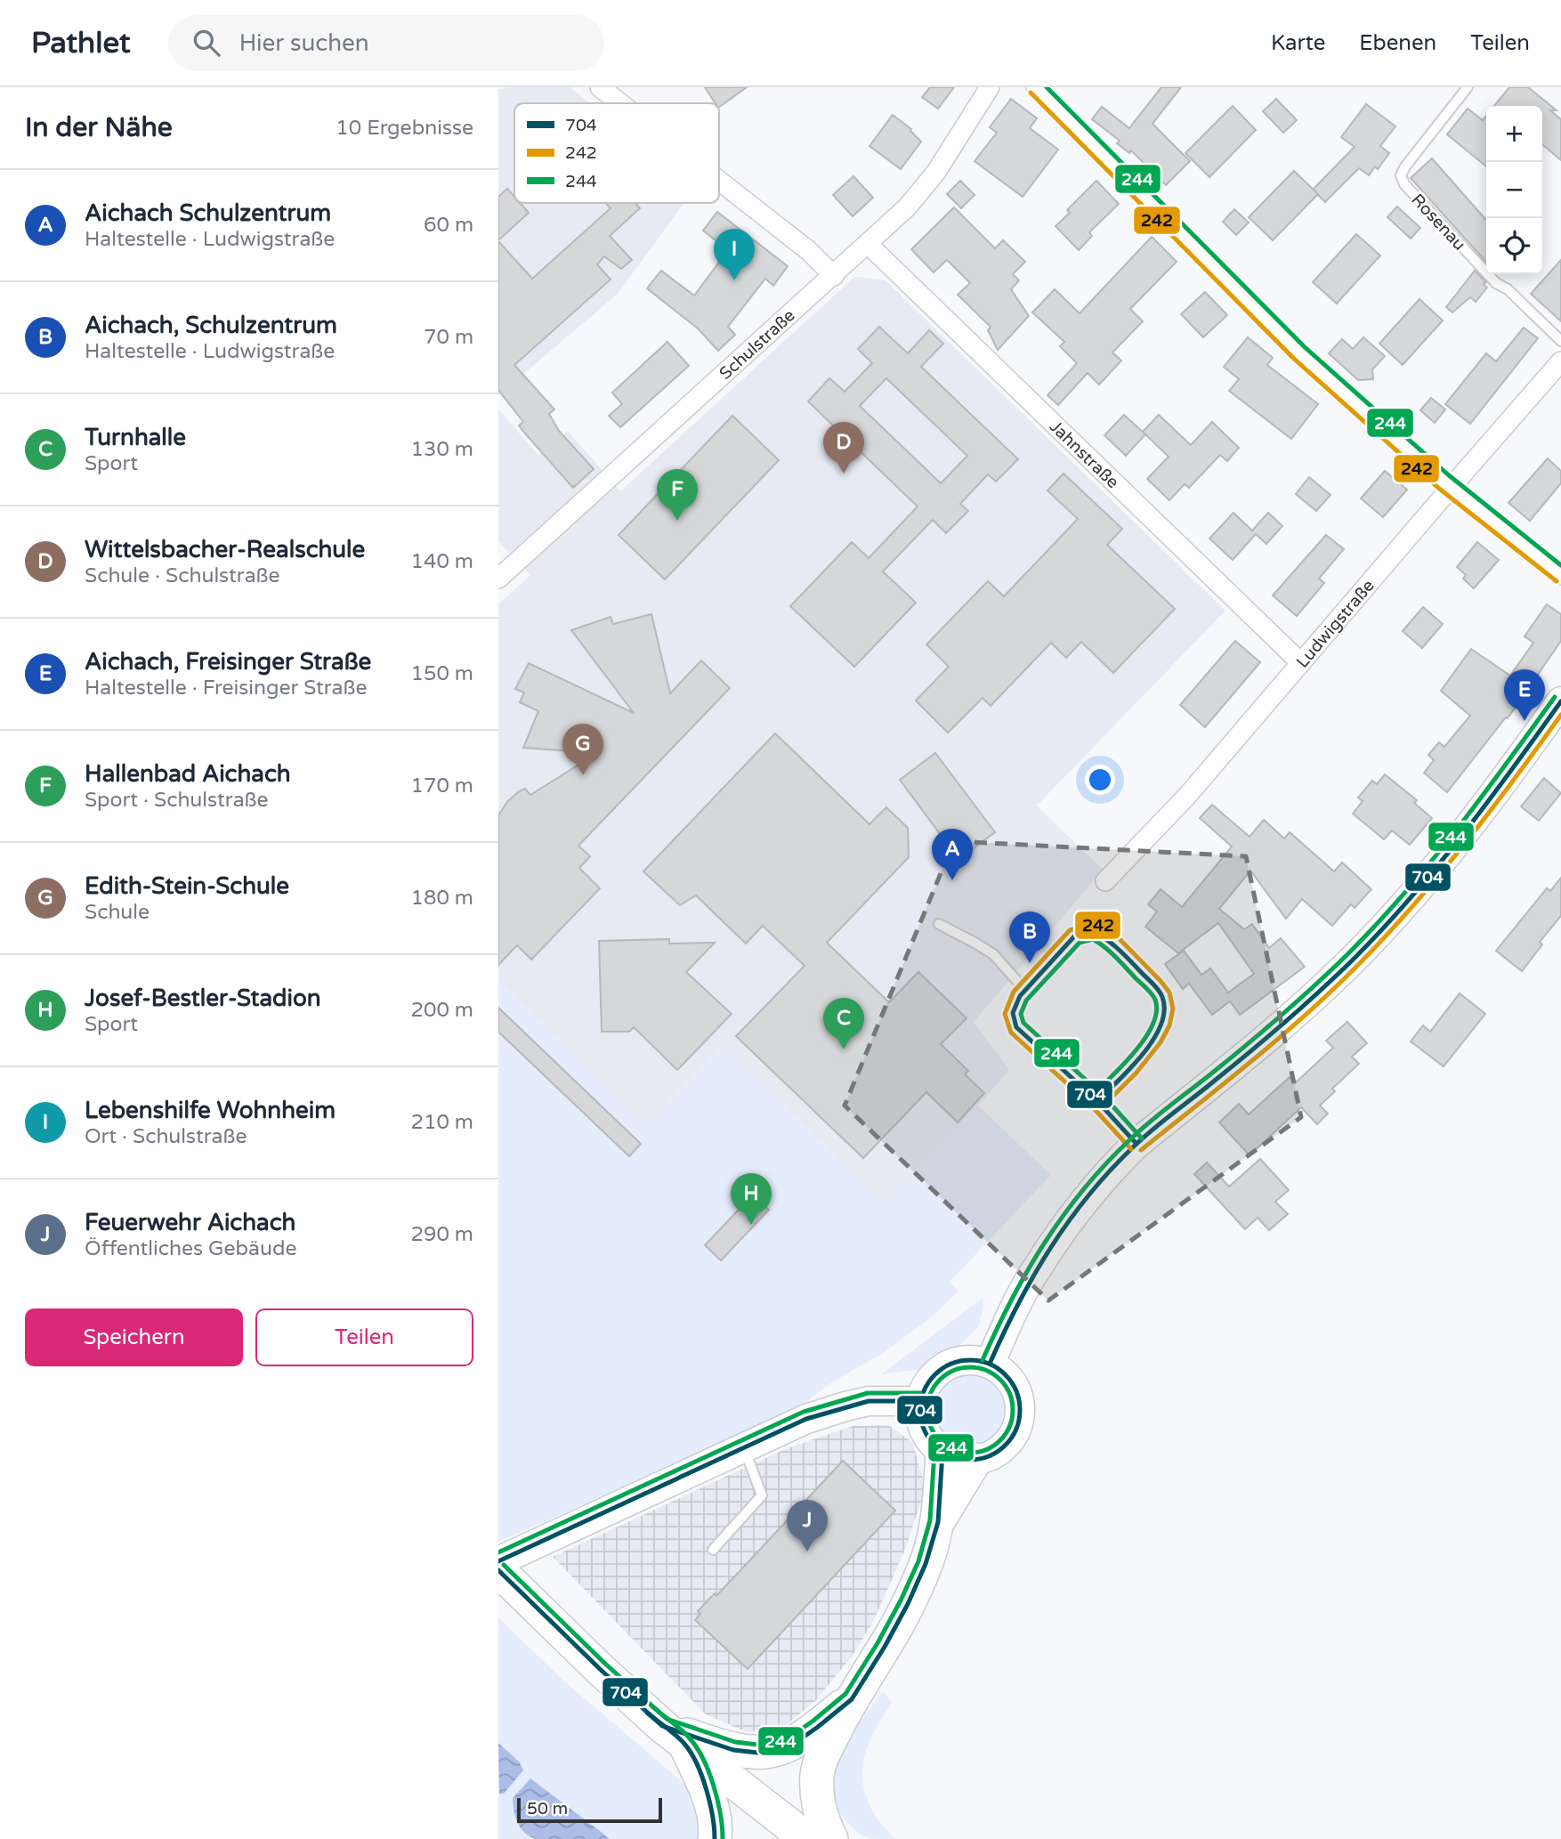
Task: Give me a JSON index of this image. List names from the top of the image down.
{
  "streets": {
    "street": ["Schulstraße", "Jahnstraße", "Ludwigstraße"],
    "lane": ["Rosenau"]
  },
  "crossings": [
    ["Schulstraße", "Jahnstraße"],
    ["Jahnstraße", "Ludwigstraße"]
  ],
  "lines": ["transit line 244", "transit line 242", "transit line 704"],
  "legend": ["704", "242", "244"],
  "scale_bar": "50 m",
  "page": {
    "header": "Pathlet",
    "search": "Hier suchen",
    "nav": ["Karte", "Ebenen", "Teilen"],
    "heading": ["In der Nähe", "10 Ergebnisse"],
    "map_buttons": ["+", "−"],
    "list": [
      {
        "mark": "A",
        "name": "Aichach Schulzentrum",
        "note": "Haltestelle · Ludwigstraße",
        "value": "60 m"
      },
      {
        "mark": "B",
        "name": "Aichach, Schulzentrum",
        "note": "Haltestelle · Ludwigstraße",
        "value": "70 m"
      },
      {
        "mark": "C",
        "name": "Turnhalle",
        "note": "Sport",
        "value": "130 m"
      },
      {
        "mark": "D",
        "name": "Wittelsbacher-Realschule",
        "note": "Schule · Schulstraße",
        "value": "140 m"
      },
      {
        "mark": "E",
        "name": "Aichach, Freisinger Straße",
        "note": "Haltestelle · Freisinger Straße",
        "value": "150 m"
      },
      {
        "mark": "F",
        "name": "Hallenbad Aichach",
        "note": "Sport · Schulstraße",
        "value": "170 m"
      },
      {
        "mark": "G",
        "name": "Edith-Stein-Schule",
        "note": "Schule",
        "value": "180 m"
      },
      {
        "mark": "H",
        "name": "Josef-Bestler-Stadion",
        "note": "Sport",
        "value": "200 m"
      },
      {
        "mark": "I",
        "name": "Lebenshilfe Wohnheim",
        "note": "Ort · Schulstraße",
        "value": "210 m"
      },
      {
        "mark": "J",
        "name": "Feuerwehr Aichach",
        "note": "Öffentliches Gebäude",
        "value": "290 m"
      }
    ],
    "pins": [
      "I",
      "D",
      "F",
      "E",
      "G",
      "A",
      "B",
      "C",
      "H",
      "J"
    ],
    "buttons": ["Speichern", "Teilen"],
    "scale": "50 m"
  }
}
